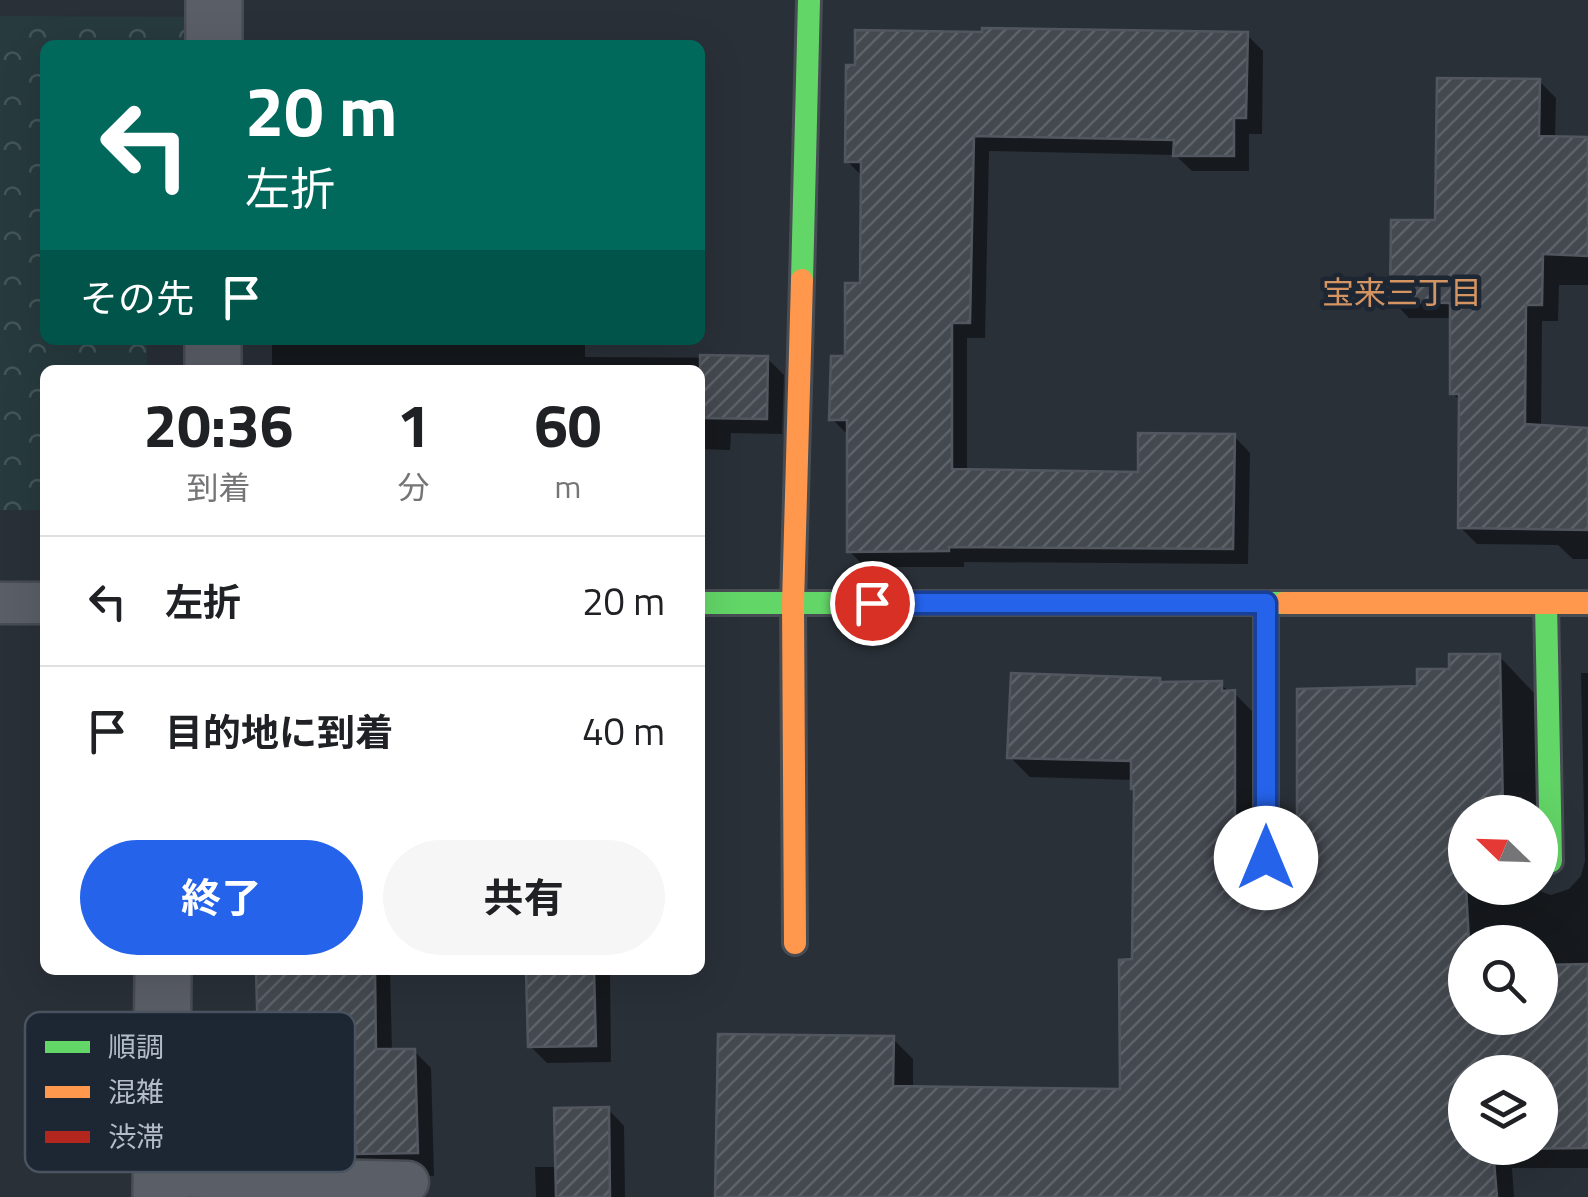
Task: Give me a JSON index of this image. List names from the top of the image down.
{
  "districts": ["宝来三丁目"],
  "legend": ["順調", "混雑", "渋滞"],
  "north": "top left",
  "page": {
    "turn": ["20 m", "左折"],
    "then": "その先",
    "eta": [
      "20:36",
      "到着",
      "1",
      "分",
      "60",
      "m"
    ],
    "list": [
      {
        "name": "左折",
        "value": "20 m"
      },
      {
        "name": "目的地に到着",
        "value": "40 m"
      }
    ],
    "buttons": ["終了", "共有"]
  }
}
